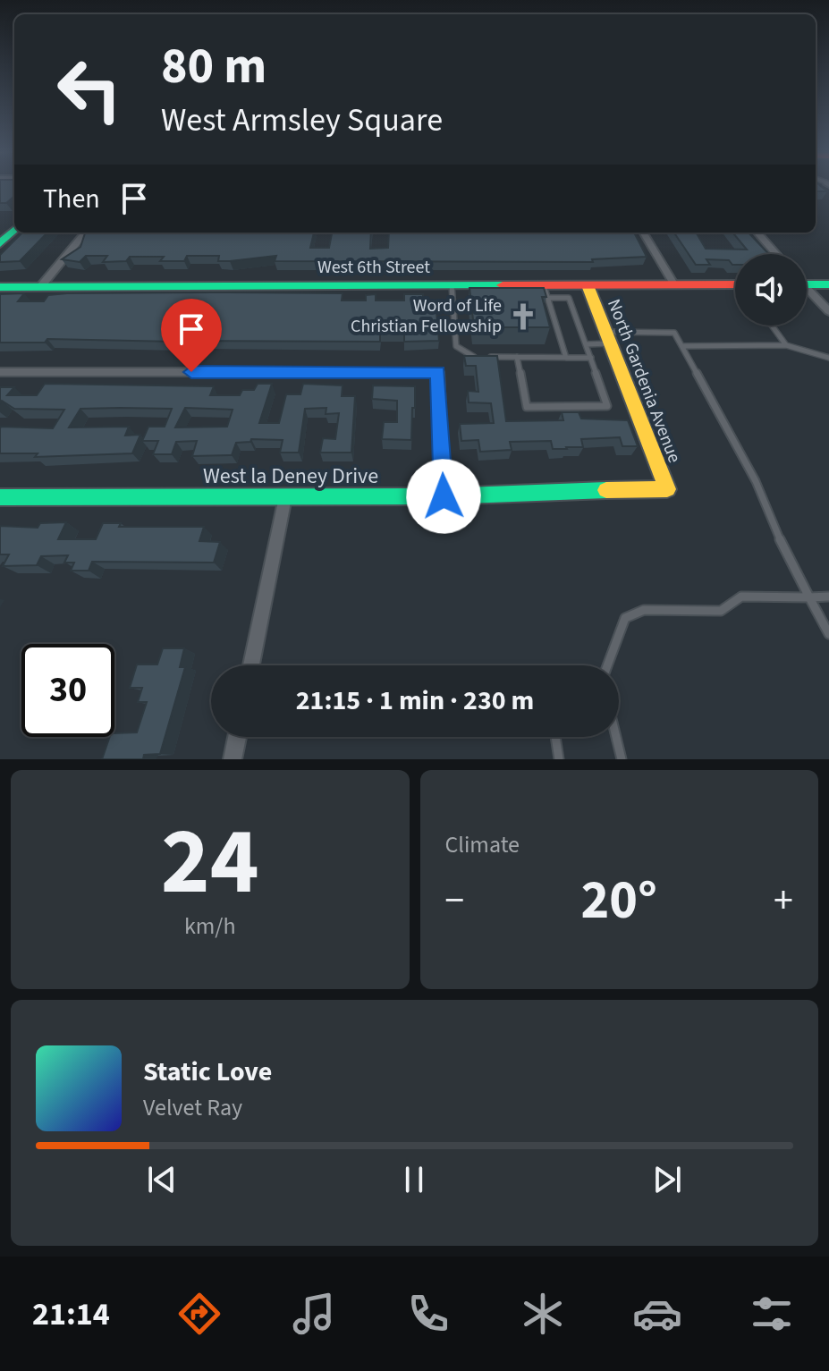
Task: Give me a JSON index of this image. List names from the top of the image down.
{
  "streets": {
    "main road": ["West 6th Street", "North Gardenia Avenue", "West la Deney Drive"]
  },
  "crossings": [
    ["West 6th Street", "North Gardenia Avenue"],
    ["North Gardenia Avenue", "West la Deney Drive"]
  ],
  "places": {
    "church": ["Word of Life Christian Fellowship"]
  },
  "page": {
    "turn": ["80 m", "West Armsley Square"],
    "then": "Then",
    "limit": "30",
    "trip": "21:15 · 1 min · 230 m",
    "tile": [
      ["24", "km/h"],
      "Climate"
    ],
    "heat": ["−", "20°", "+"],
    "song": ["Static Love", "Velvet Ray"],
    "tabs": "21:14"
  }
}
